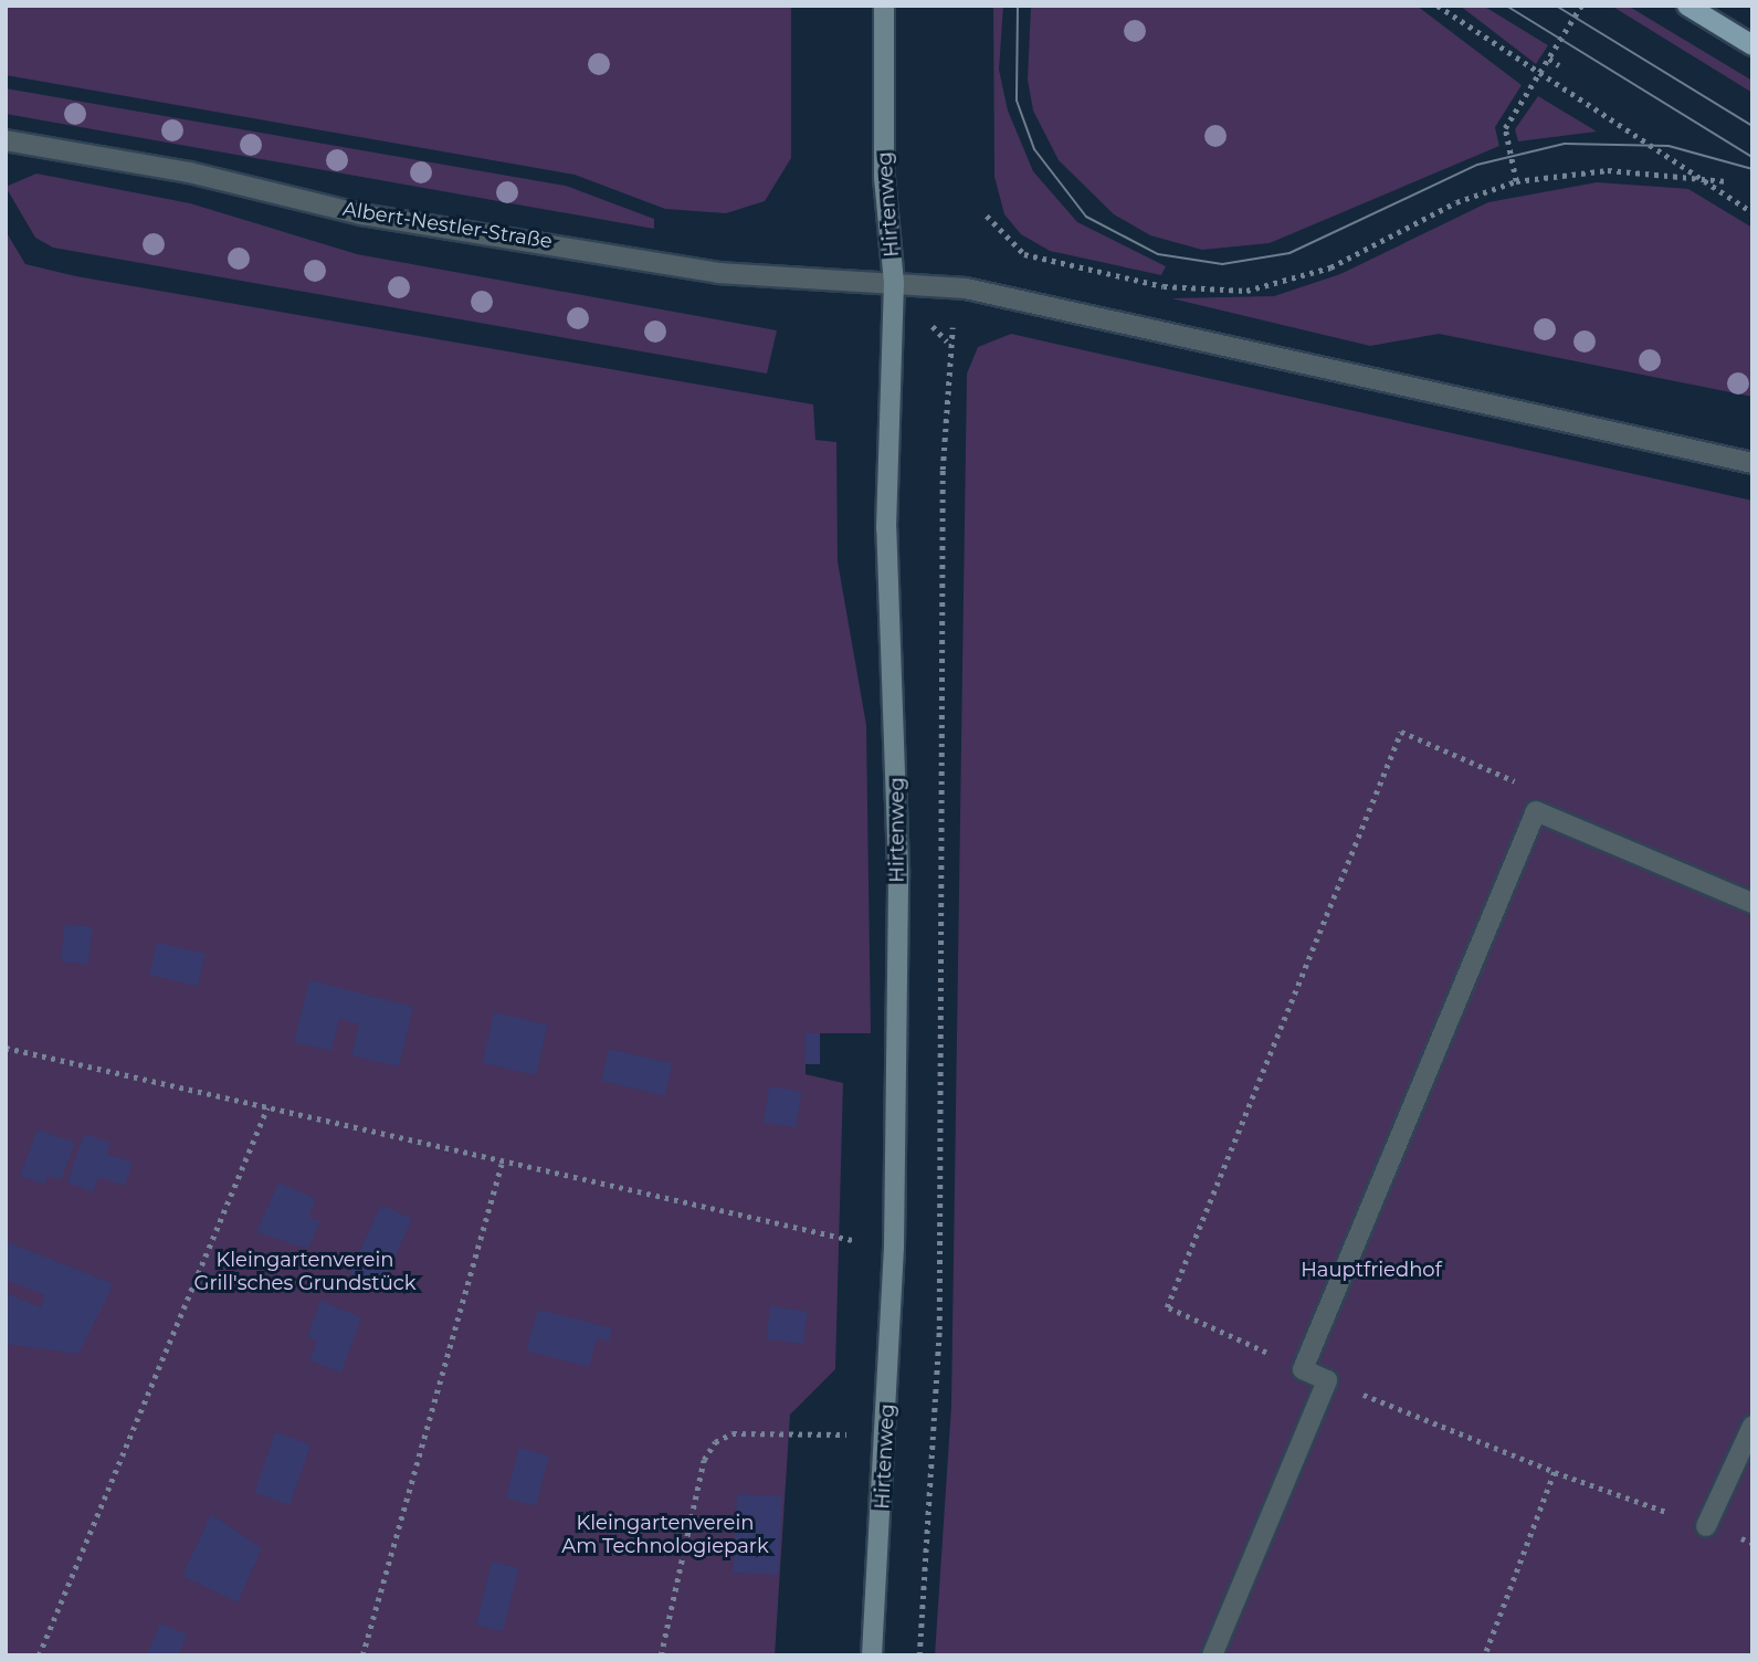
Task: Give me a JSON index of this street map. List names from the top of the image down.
{
  "streets": {
    "street": ["Hirtenweg", "Albert-Nestler-Straße"]
  },
  "crossings": [
    ["Hirtenweg", "Albert-Nestler-Straße"]
  ],
  "parks": ["Kleingartenverein Grill'sches Grundstück", "Hauptfriedhof", "Kleingartenverein Am Technologiepark"]
}
